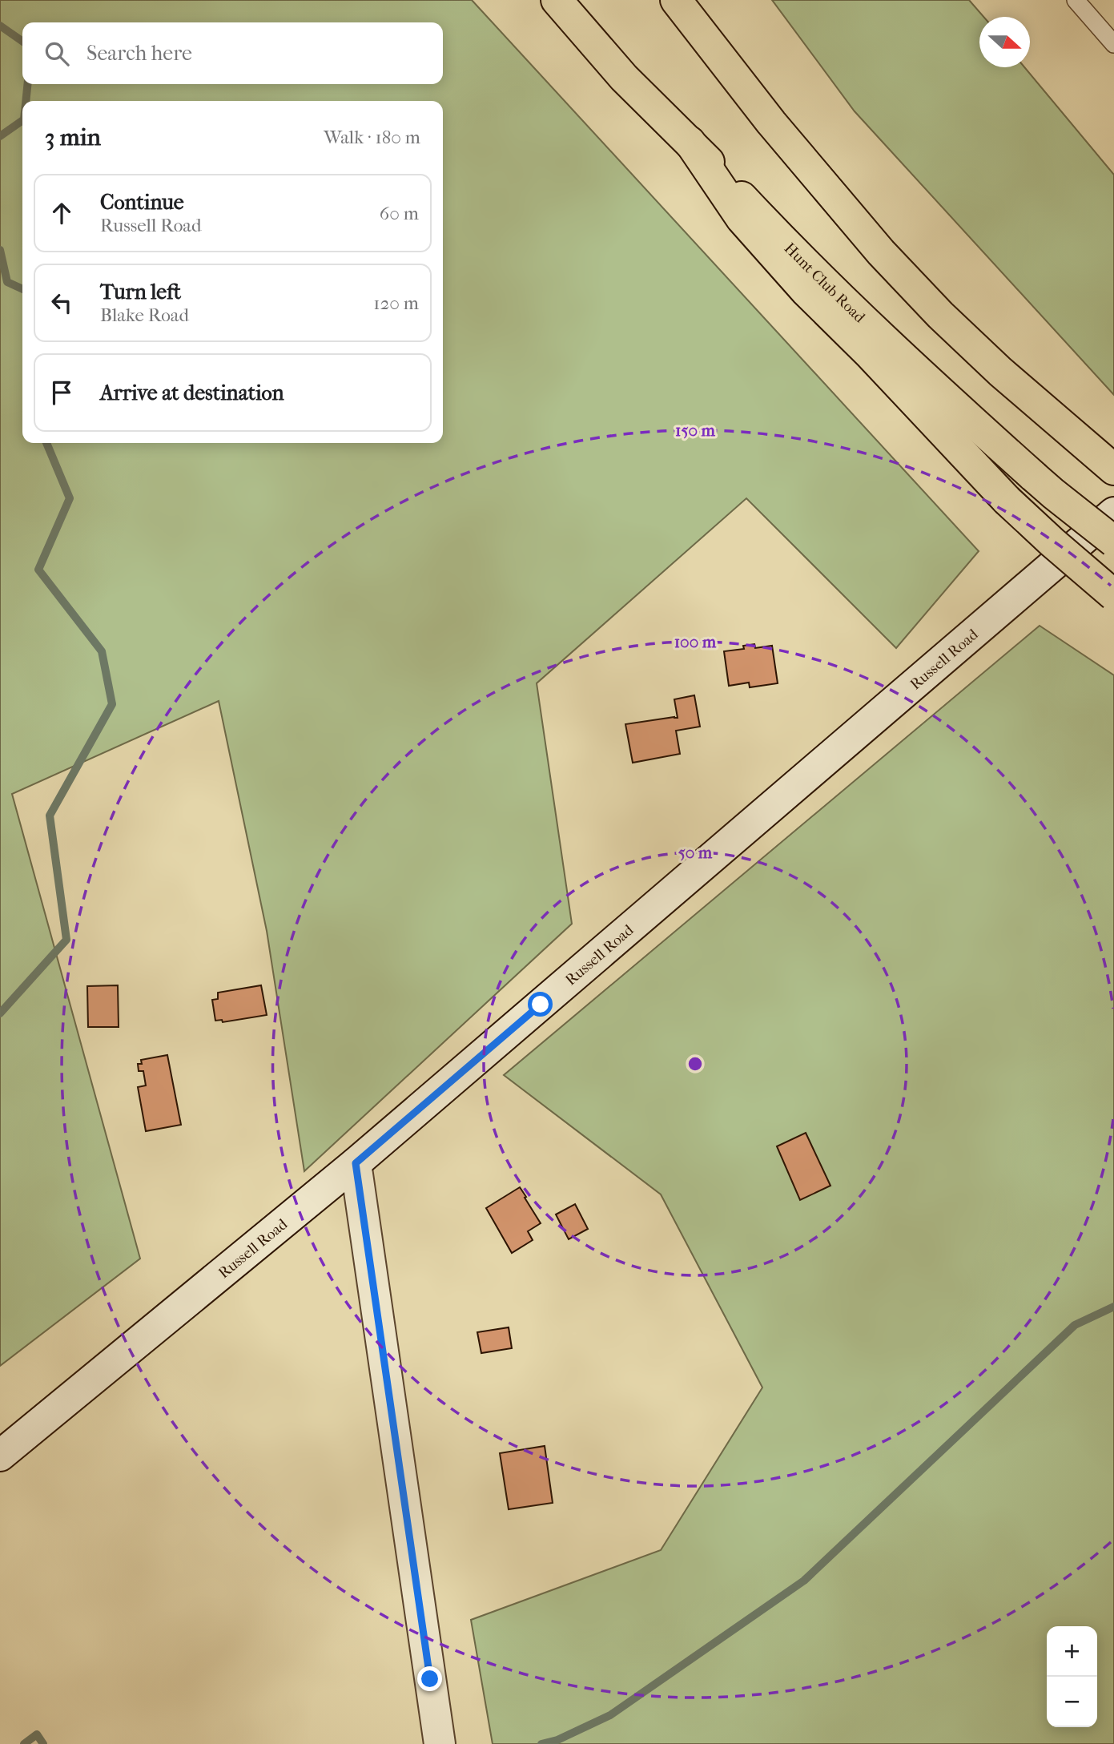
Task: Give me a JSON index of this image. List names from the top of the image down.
{
  "streets": {
    "main road": ["Hunt Club Road", "Russell Road"]
  },
  "north": "right",
  "page": {
    "search": "Search here",
    "heading": ["3 min", "Walk · 180 m"],
    "list": [
      ["Continue", "Russell Road", "60 m"],
      ["Turn left", "Blake Road", "120 m"],
      "Arrive at destination"
    ],
    "map_buttons": ["+", "−"]
  },
  "rings": ["150 m", "100 m", "50 m"]
}
